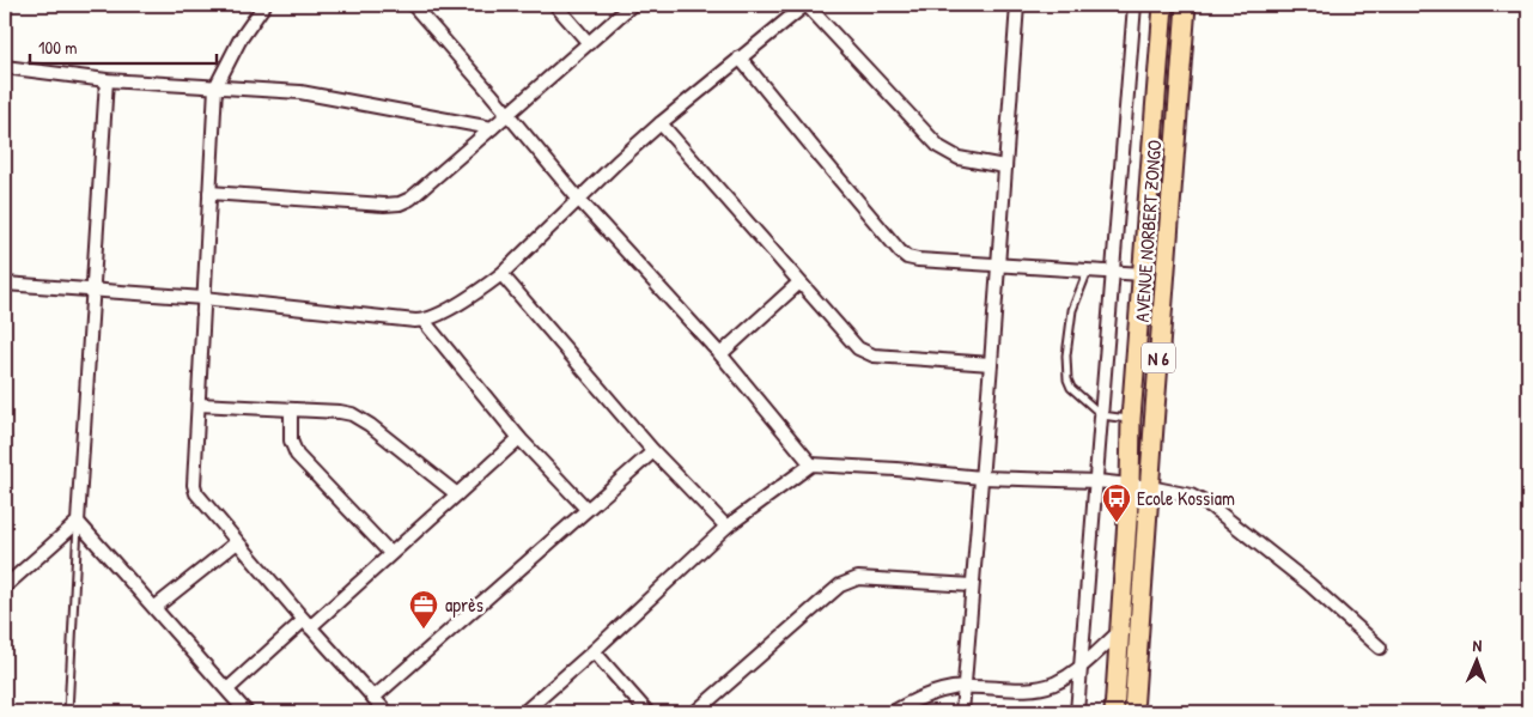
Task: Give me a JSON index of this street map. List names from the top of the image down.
{
  "streets": {
    "main road": ["AVENUE NORBERT ZONGO", "N 6"]
  },
  "places": {
    "bus stop": ["Ecole Kossiam"],
    "office": ["après"]
  },
  "scale_bar": "100 m",
  "north": "top"
}
